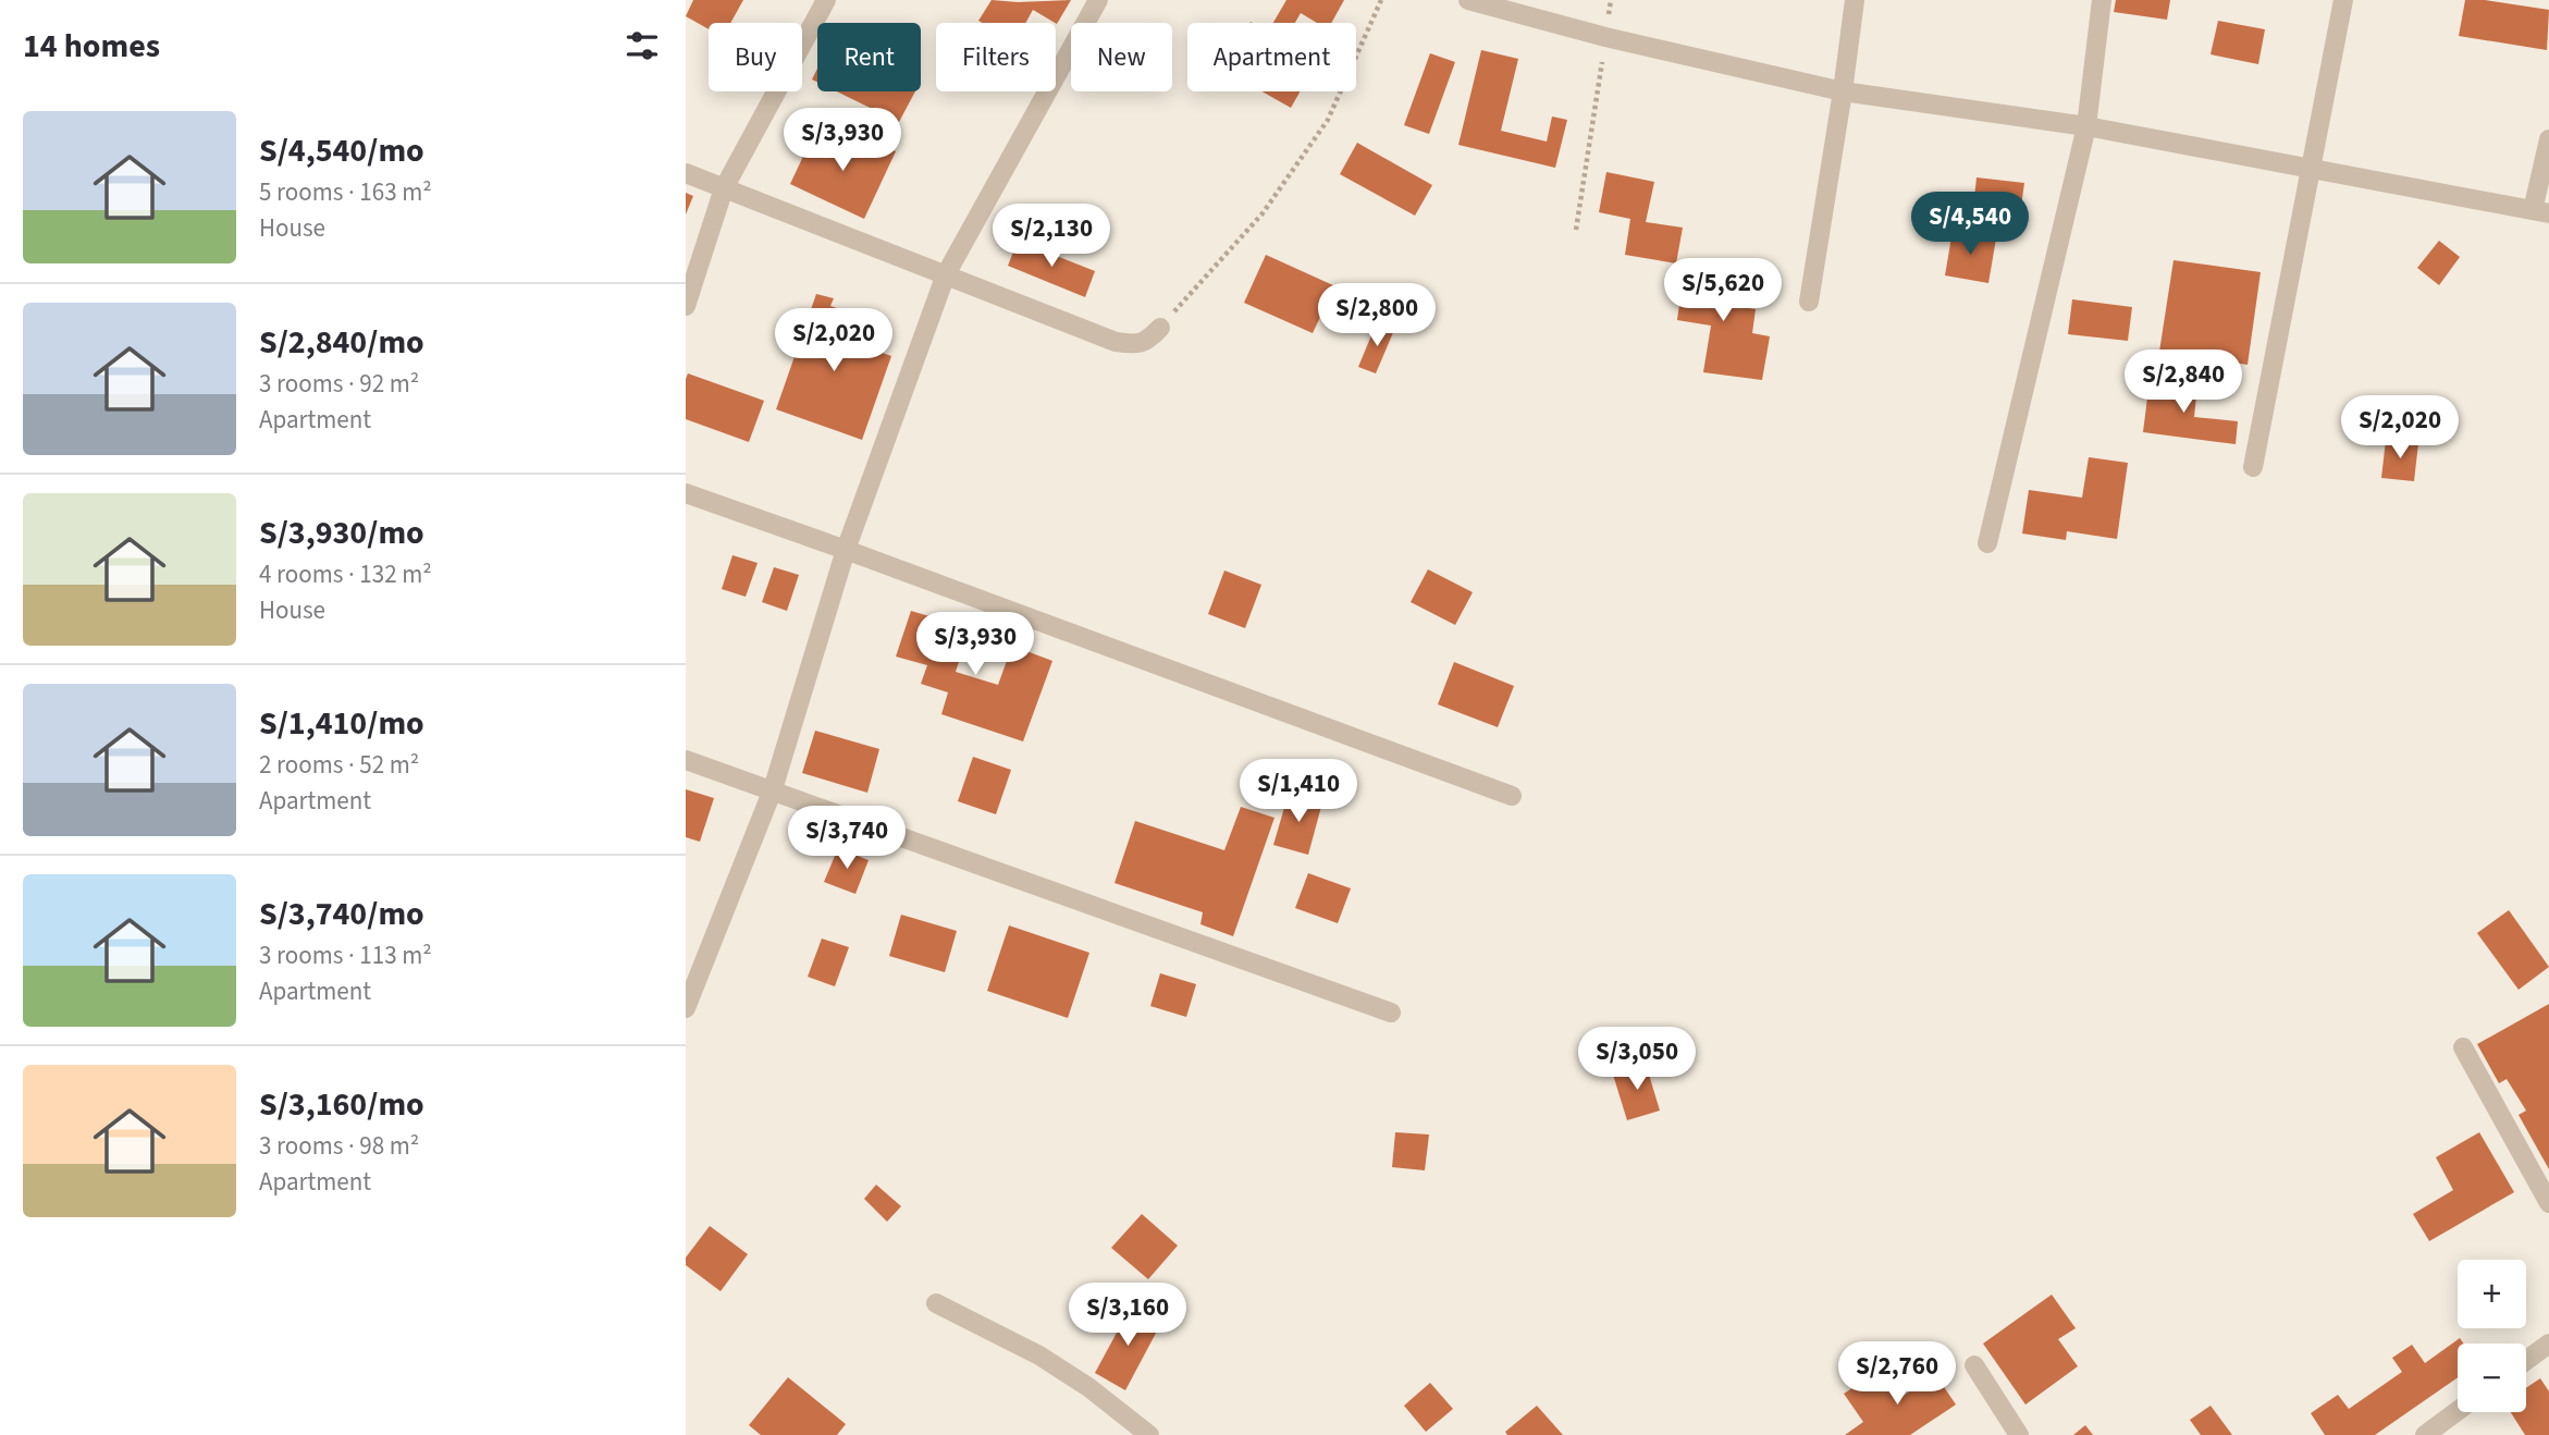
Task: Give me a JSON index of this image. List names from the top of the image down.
{
  "page": {
    "heading": "14 homes",
    "chip": [
      "Buy",
      "Rent",
      "Filters",
      "New",
      "Apartment"
    ],
    "list": [
      {
        "name": "S/4,540/mo",
        "note": "5 rooms · 163 m² · House"
      },
      {
        "name": "S/2,840/mo",
        "note": "3 rooms · 92 m² · Apartment"
      },
      {
        "name": "S/3,930/mo",
        "note": "4 rooms · 132 m² · House"
      },
      {
        "name": "S/1,410/mo",
        "note": "2 rooms · 52 m² · Apartment"
      },
      {
        "name": "S/3,740/mo",
        "note": "3 rooms · 113 m² · Apartment"
      },
      {
        "name": "S/3,160/mo",
        "note": "3 rooms · 98 m² · Apartment"
      }
    ],
    "price": [
      "S/3,930",
      "S/4,540",
      "S/2,130",
      "S/5,620",
      "S/2,800",
      "S/2,020",
      "S/2,840",
      "S/2,020",
      "S/3,930",
      "S/1,410",
      "S/3,740",
      "S/3,050",
      "S/3,160",
      "S/2,760"
    ],
    "map_buttons": ["+", "−"]
  }
}
